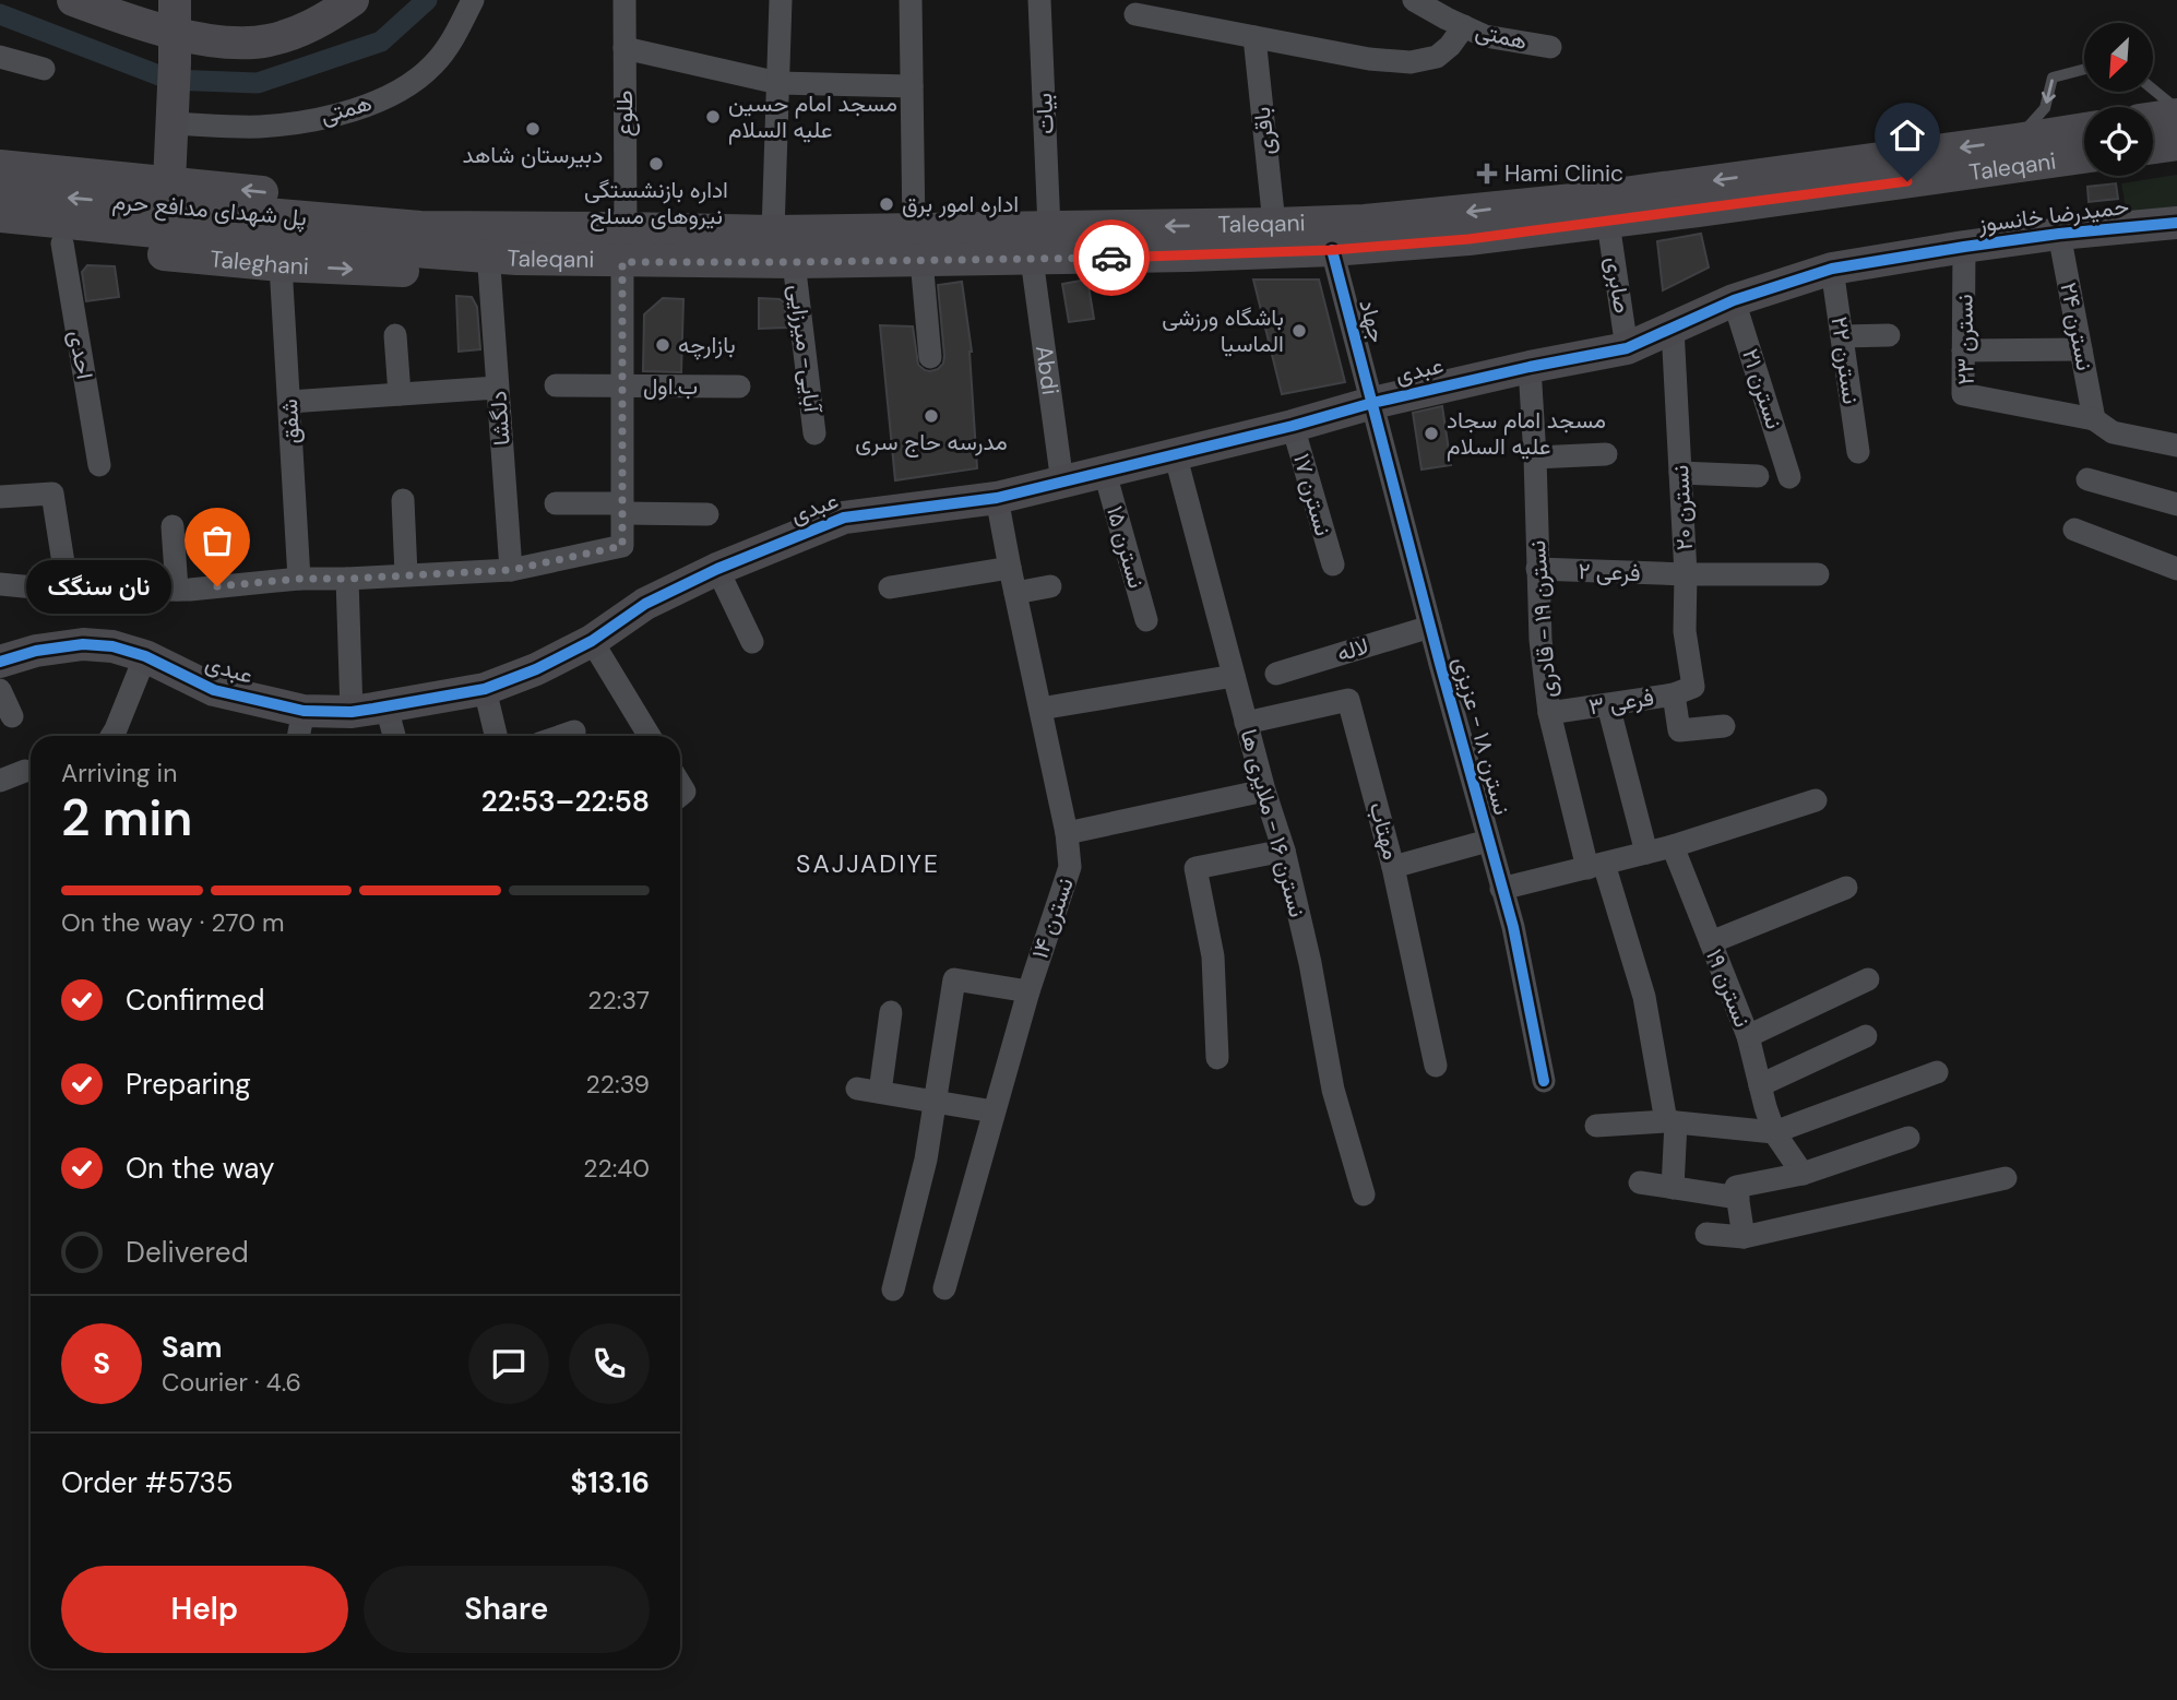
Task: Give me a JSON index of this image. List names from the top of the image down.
{
  "streets": {
    "main road": [
      "Taleqani",
      "پل شهدای مدافع حرم",
      "حمیدرضا خانسوز",
      "Taleghani",
      "عبدی"
    ],
    "street": [
      "همتی",
      "طلوع",
      "بیات",
      "باقری",
      "صابری",
      "جهاد",
      "نسترن ۲۴",
      "نسترن ۲۳",
      "آبایی- میرزایی",
      "احدی",
      "نسترن ۲۲",
      "Abdi",
      "ب.اول",
      "نسترن ۲۱",
      "دلگشا",
      "شفق",
      "نسترن ۱۷",
      "نسترن ۲۰",
      "نسترن ۱۵",
      "فرعی ۲",
      "نسترن ۱۹ - قادری",
      "لاله",
      "فرعی ۳",
      "نسترن ۱۸ - عزیزی",
      "نسترن ۱۶ - ملایری ها",
      "مهتاب",
      "نسترن ۱۴",
      "نسترن ۱۹"
    ]
  },
  "crossings": [
    ["طلوع", "Taleqani"],
    ["بیات", "Taleqani"],
    ["باقری", "Taleqani"],
    ["Taleqani", "پل شهدای مدافع حرم"],
    ["Taleqani", "Taleghani"],
    ["Taleqani", "صابری"],
    ["Taleqani", "جهاد"],
    ["Taleqani", "آبایی- میرزایی"],
    ["Taleqani", "Abdi"],
    ["Taleqani", "دلگشا"],
    ["حمیدرضا خانسوز", "نسترن ۲۴"],
    ["حمیدرضا خانسوز", "نسترن ۲۳"],
    ["حمیدرضا خانسوز", "نسترن ۲۲"],
    ["حمیدرضا خانسوز", "عبدی"],
    ["حمیدرضا خانسوز", "نسترن ۲۱"],
    ["حمیدرضا خانسوز", "نسترن ۲۰"],
    ["Taleghani", "احدی"],
    ["Taleghani", "دلگشا"],
    ["Taleghani", "شفق"],
    ["صابری", "عبدی"],
    ["جهاد", "عبدی"],
    ["جهاد", "نسترن ۱۸ - عزیزی"],
    ["نسترن ۲۴", "نسترن ۲۳"],
    ["عبدی", "Abdi"],
    ["عبدی", "نسترن ۱۷"],
    ["عبدی", "نسترن ۲۰"],
    ["عبدی", "نسترن ۱۵"],
    ["عبدی", "نسترن ۱۹ - قادری"],
    ["عبدی", "نسترن ۱۸ - عزیزی"],
    ["عبدی", "نسترن ۱۶ - ملایری ها"],
    ["عبدی", "نسترن ۱۴"],
    ["نسترن ۲۰", "فرعی ۲"],
    ["نسترن ۲۰", "فرعی ۳"],
    ["فرعی ۲", "نسترن ۱۹ - قادری"],
    ["نسترن ۱۹ - قادری", "فرعی ۳"],
    ["لاله", "نسترن ۱۸ - عزیزی"],
    ["نسترن ۱۶ - ملایری ها", "مهتاب"]
  ],
  "districts": ["SAJJADIYE"],
  "places": {
    "other": [
      "مسجد امام حسین علیه السلام",
      "دبیرستان شاهد",
      "اداره بازنشستگی نیروهای مسلح",
      "اداره امور برق",
      "باشگاه ورزشی الماسیا",
      "بازارچه",
      "مدرسه حاج سری",
      "مسجد امام سجاد علیه السلام",
      "نان سنگک"
    ],
    "health": ["Hami Clinic"]
  },
  "north": "bottom left",
  "page": {
    "bubble": "نان سنگک",
    "heading": ["2 min", "Arriving in", "22:53–22:58"],
    "panel": [
      "Sam",
      "Courier · 4.6",
      "Order #5735",
      "$13.16"
    ],
    "bar": "On the way · 270 m",
    "list": [
      ["Confirmed", "22:37"],
      ["Preparing", "22:39"],
      ["On the way", "22:40"],
      "Delivered"
    ],
    "round": "S",
    "buttons": ["Help", "Share"]
  }
}
